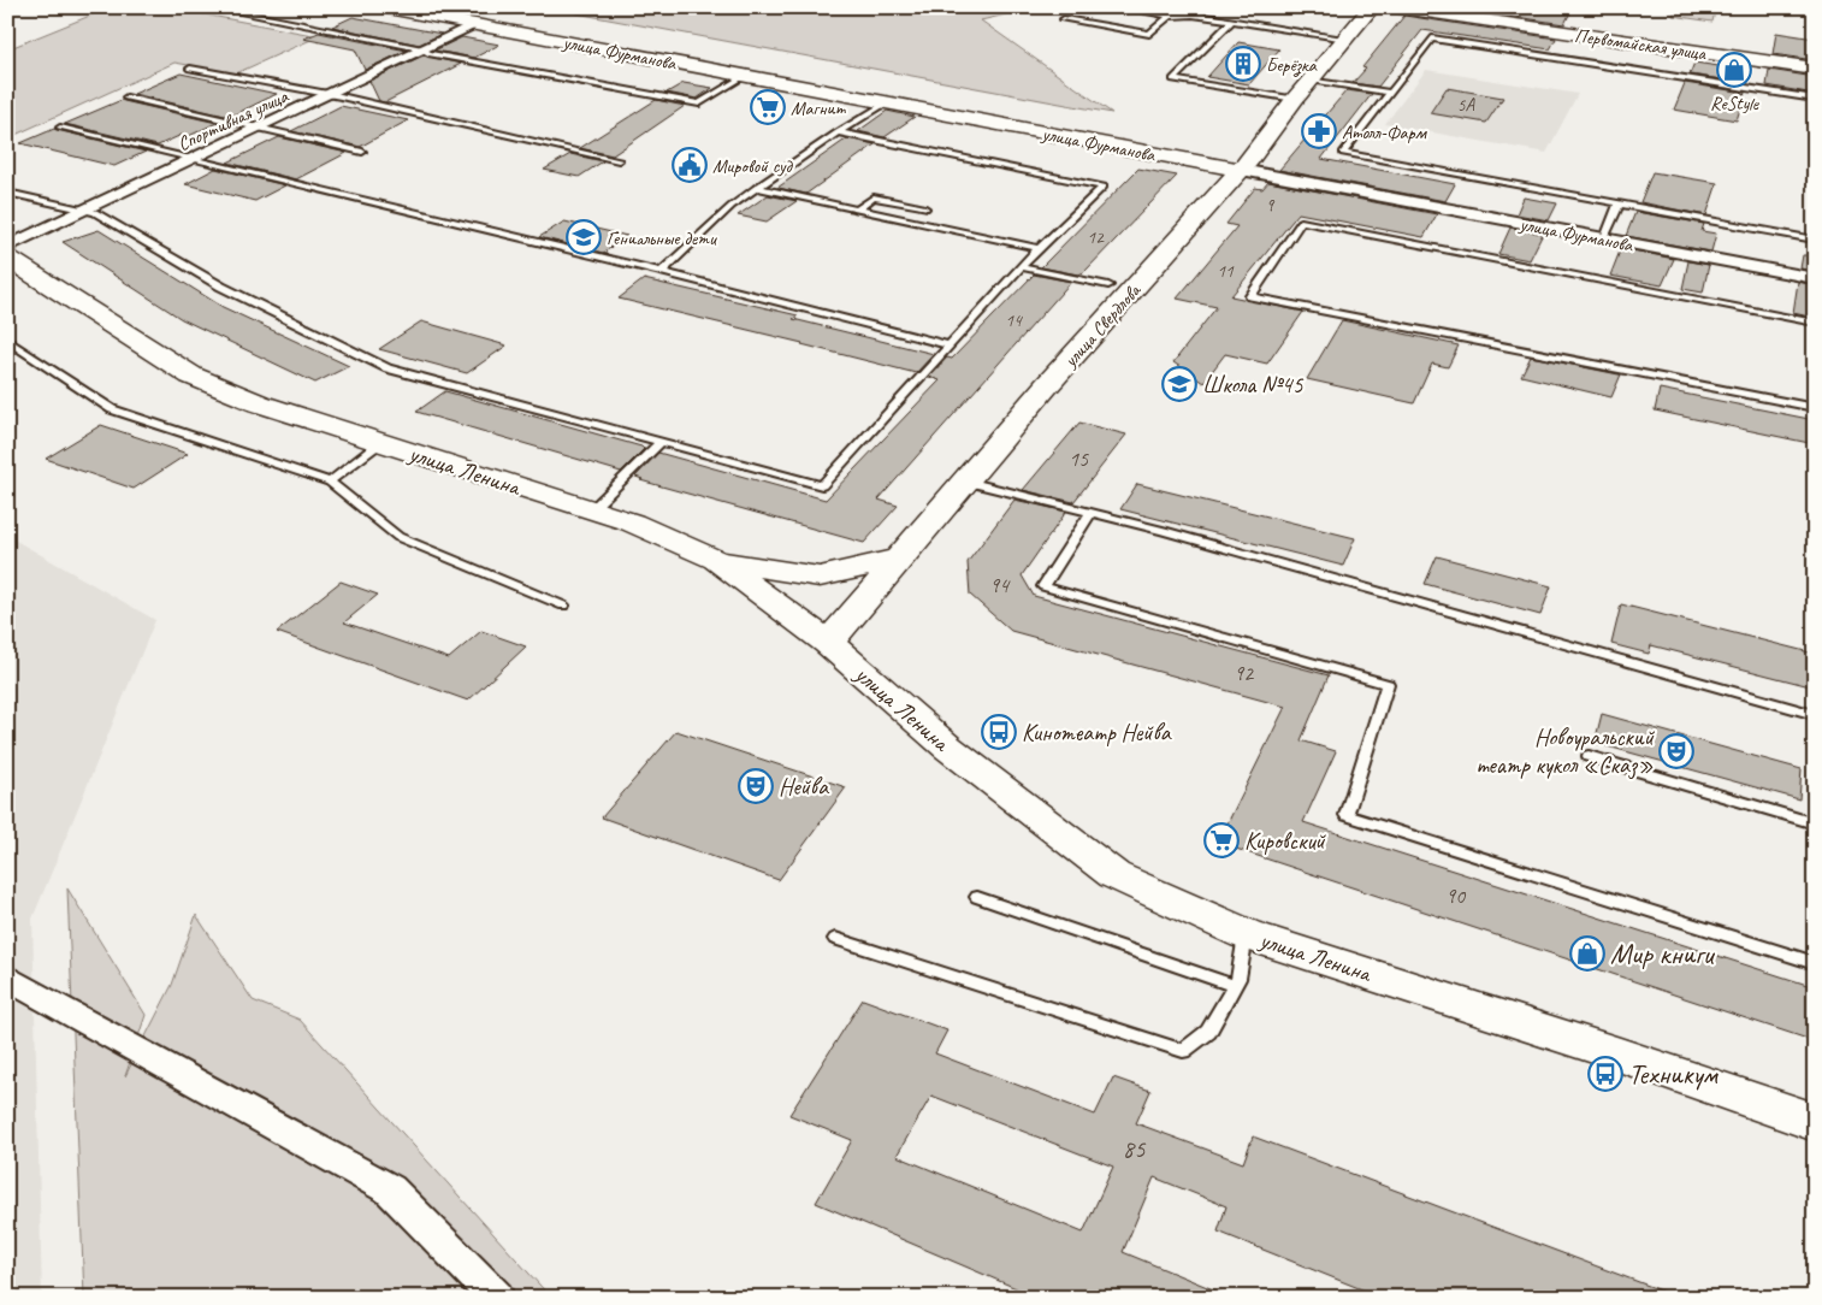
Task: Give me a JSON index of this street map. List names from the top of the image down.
{
  "streets": {
    "main road": [
      "Первомайская улица",
      "улица Фурманова",
      "улица Свердлова",
      "улица Ленина"
    ],
    "street": ["Спортивная улица"]
  },
  "crossings": [
    ["улица Фурманова", "Спортивная улица"],
    ["улица Фурманова", "улица Свердлова"],
    ["улица Свердлова", "улица Ленина"]
  ],
  "places": {
    "building": ["Берёзка"],
    "shop": ["ReStyle", "Мир книги"],
    "supermarket": ["Магнит", "Кировский"],
    "pharmacy": ["Атолл-Фарм"],
    "public building": ["Мировой суд"],
    "school or university": ["Гениальные дети", "Школа №45"],
    "bus stop": ["Кинотеатр Нейва", "Техникум"],
    "theatre": ["Новоуральский театр кукол «Сказ»", "Нейва"]
  },
  "house_numbers": [
    "5А",
    "9",
    "12",
    "11",
    "14",
    "15",
    "94",
    "92",
    "90",
    "85"
  ]
}
